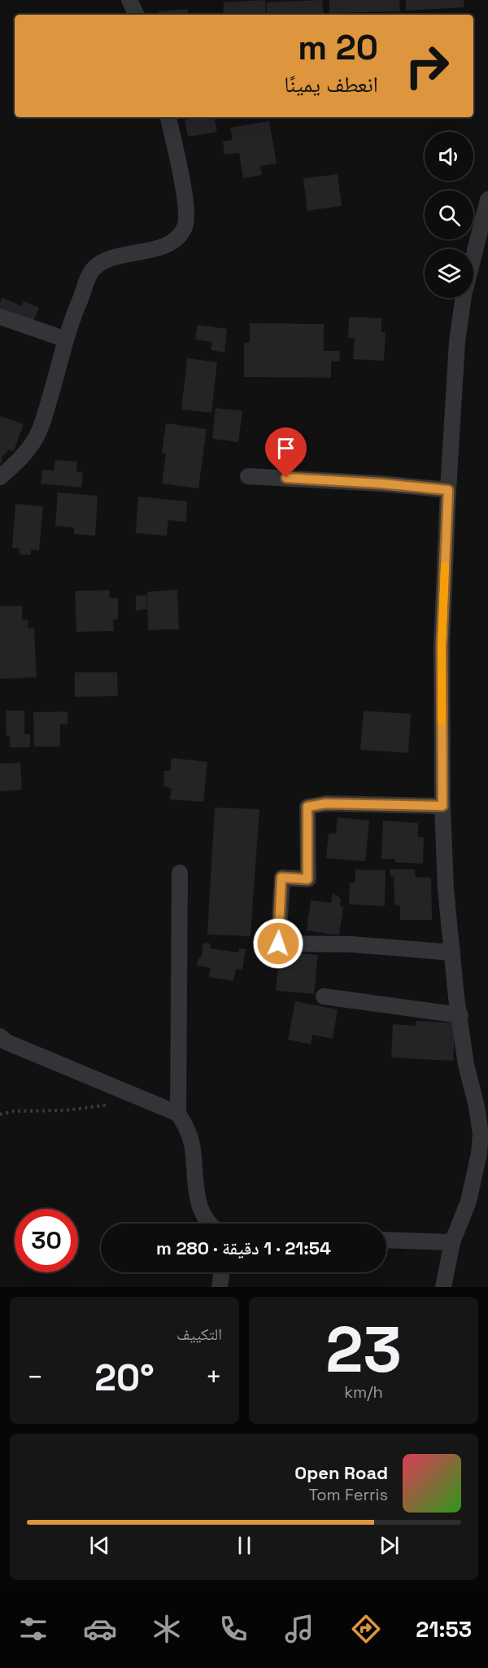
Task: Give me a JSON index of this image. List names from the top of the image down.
{
  "page": {
    "turn": ["20 m", "انعطف يمينًا"],
    "limit": "30",
    "trip": "21:54 · 1 دقيقة · 280 m",
    "tile": [
      ["23", "km/h"],
      "التكييف"
    ],
    "heat": ["−", "20°", "+"],
    "song": ["Open Road", "Tom Ferris"],
    "tabs": "21:53"
  }
}
